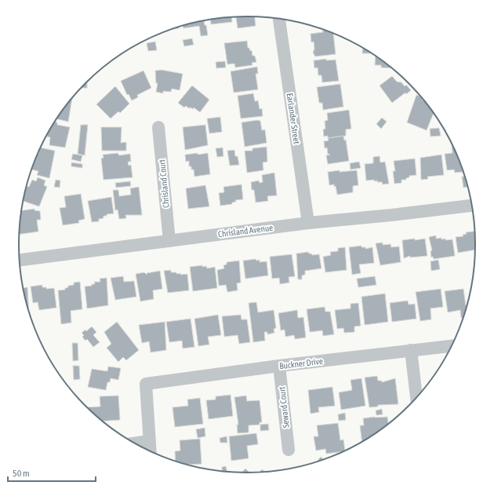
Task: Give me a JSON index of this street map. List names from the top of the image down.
{
  "streets": {
    "street": [
      "Earlander Street",
      "Chrisland Court",
      "Chrisland Avenue",
      "Buckner Drive",
      "Seward Court"
    ]
  },
  "crossings": [
    ["Earlander Street", "Chrisland Avenue"],
    ["Chrisland Court", "Chrisland Avenue"],
    ["Buckner Drive", "Seward Court"]
  ],
  "scale_bar": "50 m"
}
